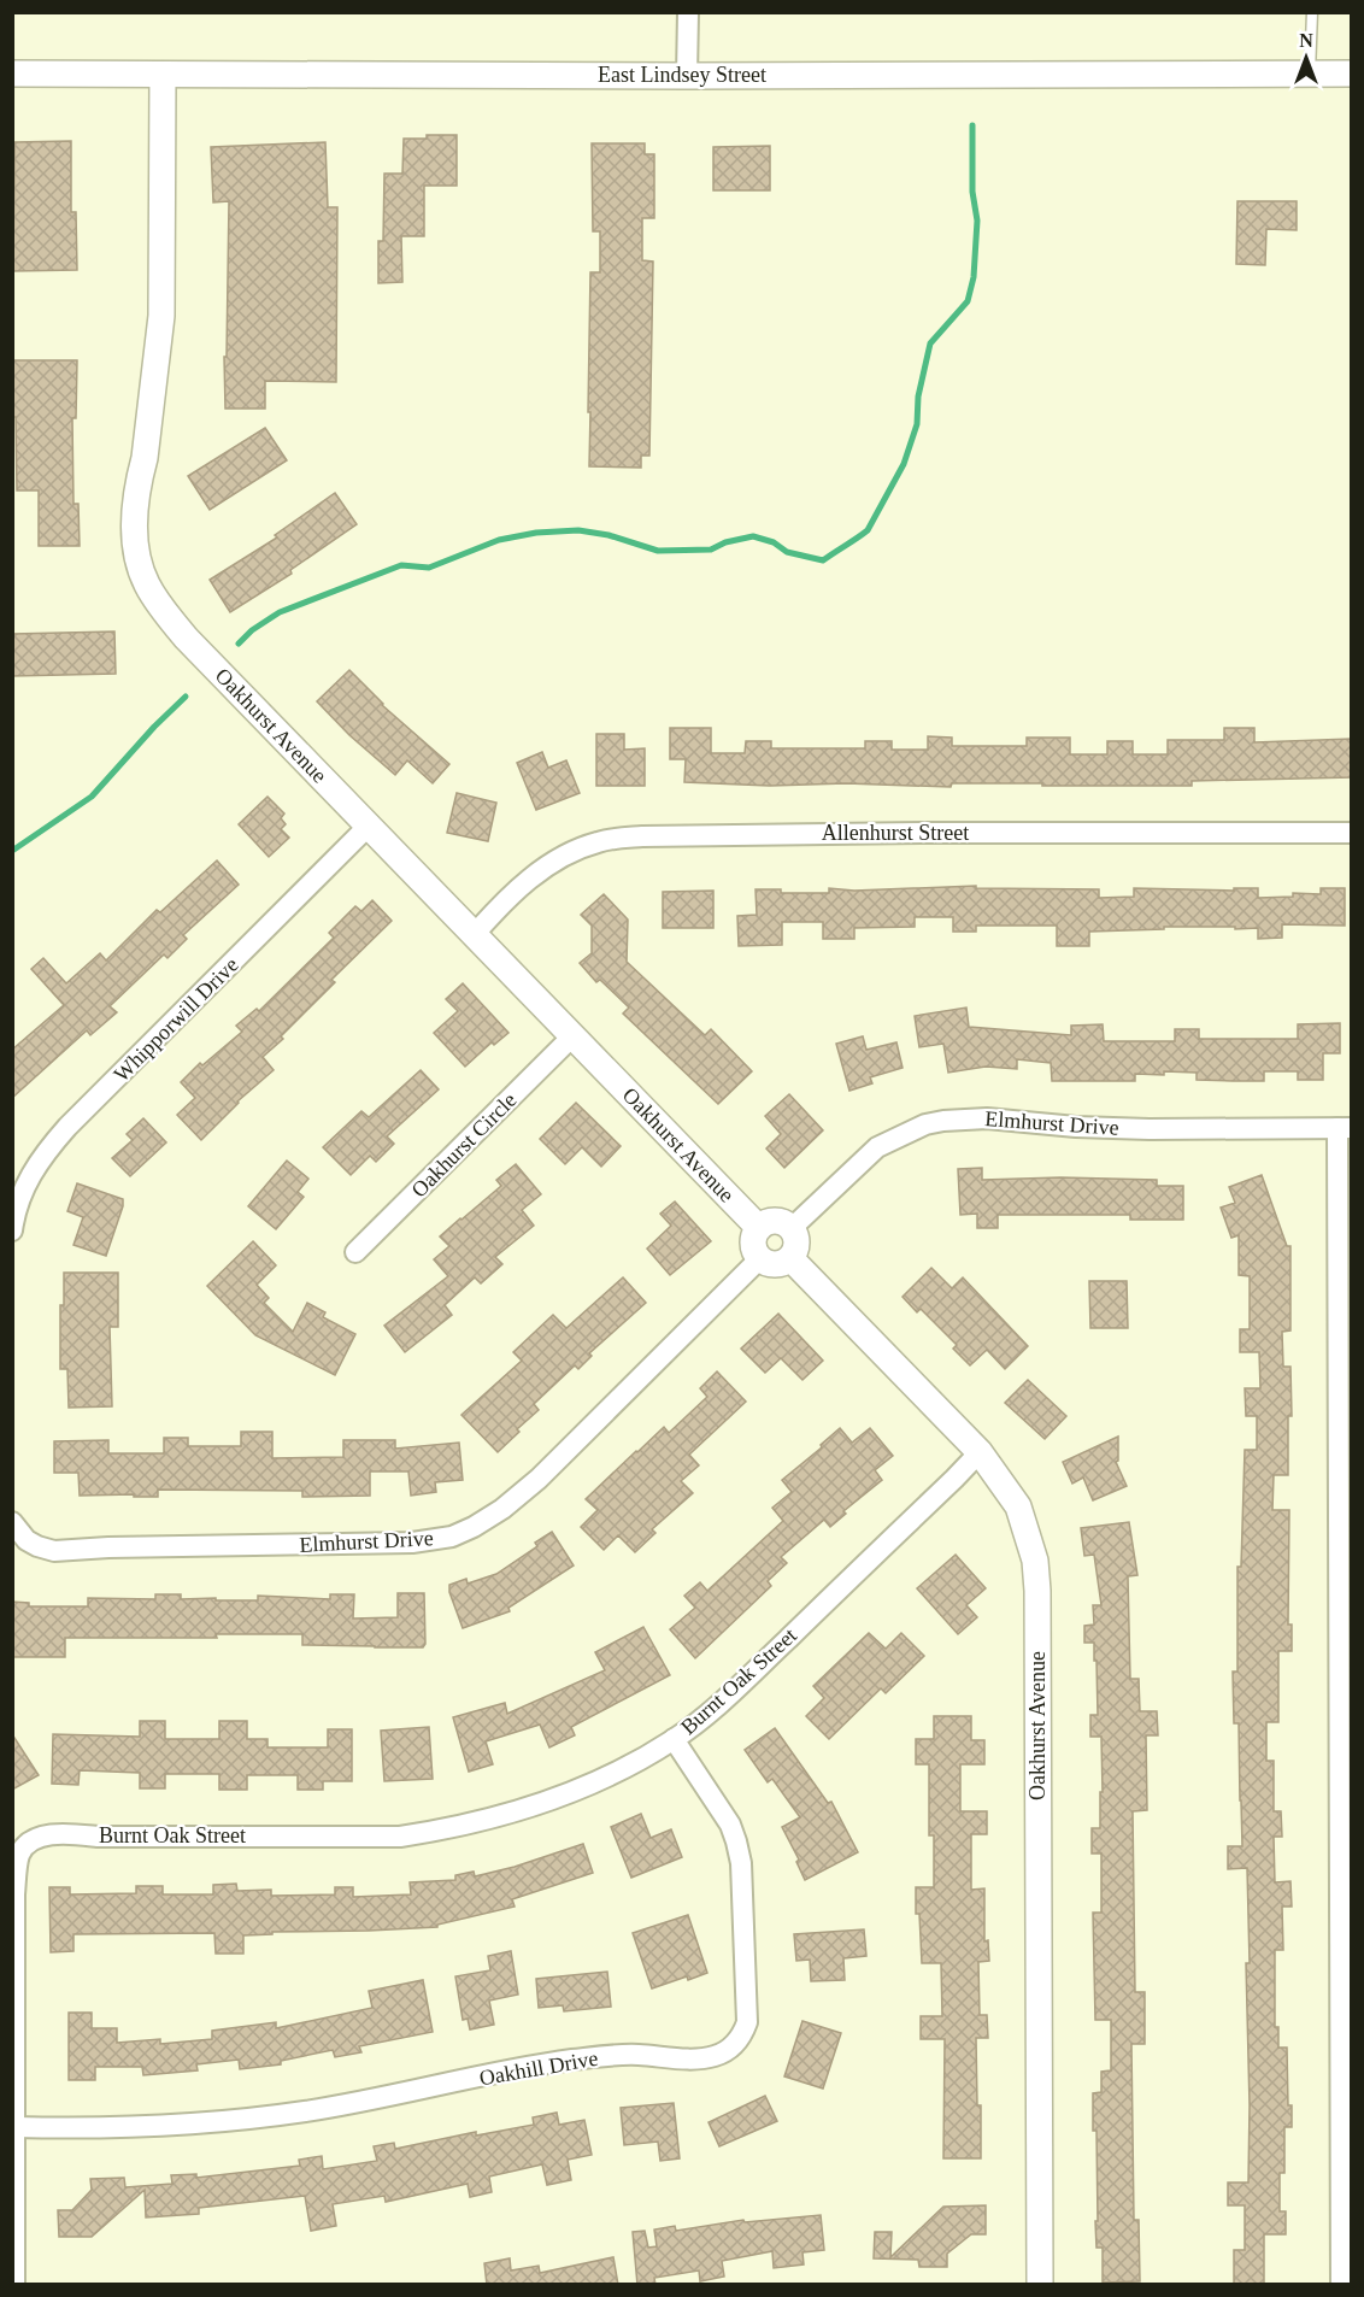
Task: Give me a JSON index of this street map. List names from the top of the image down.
{
  "streets": {
    "street": [
      "East Lindsey Street",
      "Oakhurst Avenue",
      "Allenhurst Street",
      "Whipporwill Drive",
      "Elmhurst Drive",
      "Oakhurst Circle",
      "Burnt Oak Street",
      "Oakhill Drive"
    ]
  },
  "crossings": [
    ["East Lindsey Street", "Oakhurst Avenue"],
    ["Oakhurst Avenue", "Allenhurst Street"],
    ["Oakhurst Avenue", "Whipporwill Drive"],
    ["Oakhurst Avenue", "Elmhurst Drive"],
    ["Oakhurst Avenue", "Oakhurst Circle"],
    ["Oakhurst Avenue", "Burnt Oak Street"],
    ["Burnt Oak Street", "Oakhill Drive"]
  ],
  "north": "top"
}
